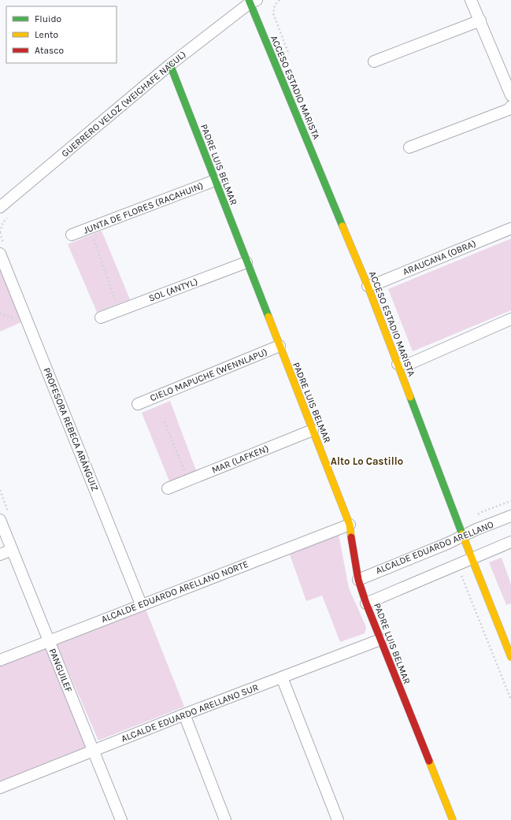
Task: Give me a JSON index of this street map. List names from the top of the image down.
{
  "streets": {
    "street": [
      "ACCESO ESTADIO MARISTA",
      "GUERRERO VELOZ (WEICHAFE NACUL)",
      "PADRE LUIS BELMAR",
      "JUNTA DE FLORES (RACAHUIN)",
      "ARAUCANA (OBRA)",
      "SOL (ANTYL)",
      "CIELO MAPUCHE (WENNLAPU)",
      "PROFESORA REBECA ARÁNGUIZ",
      "MAR (LAFKEN)",
      "ALCALDE EDUARDO ARELLANO",
      "ALCALDE EDUARDO ARELLANO NORTE",
      "PANGUILEF",
      "ALCALDE EDUARDO ARELLANO SUR"
    ]
  },
  "crossings": [
    ["ACCESO ESTADIO MARISTA", "GUERRERO VELOZ (WEICHAFE NACUL)"],
    ["ACCESO ESTADIO MARISTA", "ARAUCANA (OBRA)"],
    ["ACCESO ESTADIO MARISTA", "ALCALDE EDUARDO ARELLANO"],
    ["GUERRERO VELOZ (WEICHAFE NACUL)", "PADRE LUIS BELMAR"],
    ["PADRE LUIS BELMAR", "JUNTA DE FLORES (RACAHUIN)"],
    ["PADRE LUIS BELMAR", "SOL (ANTYL)"],
    ["PADRE LUIS BELMAR", "CIELO MAPUCHE (WENNLAPU)"],
    ["PADRE LUIS BELMAR", "MAR (LAFKEN)"],
    ["PADRE LUIS BELMAR", "ALCALDE EDUARDO ARELLANO"],
    ["PADRE LUIS BELMAR", "ALCALDE EDUARDO ARELLANO NORTE"],
    ["PADRE LUIS BELMAR", "ALCALDE EDUARDO ARELLANO SUR"],
    ["PROFESORA REBECA ARÁNGUIZ", "ALCALDE EDUARDO ARELLANO NORTE"],
    ["ALCALDE EDUARDO ARELLANO NORTE", "PANGUILEF"],
    ["PANGUILEF", "ALCALDE EDUARDO ARELLANO SUR"]
  ],
  "districts": ["Alto Lo Castillo"],
  "legend": ["Fluido", "Lento", "Atasco"]
}
